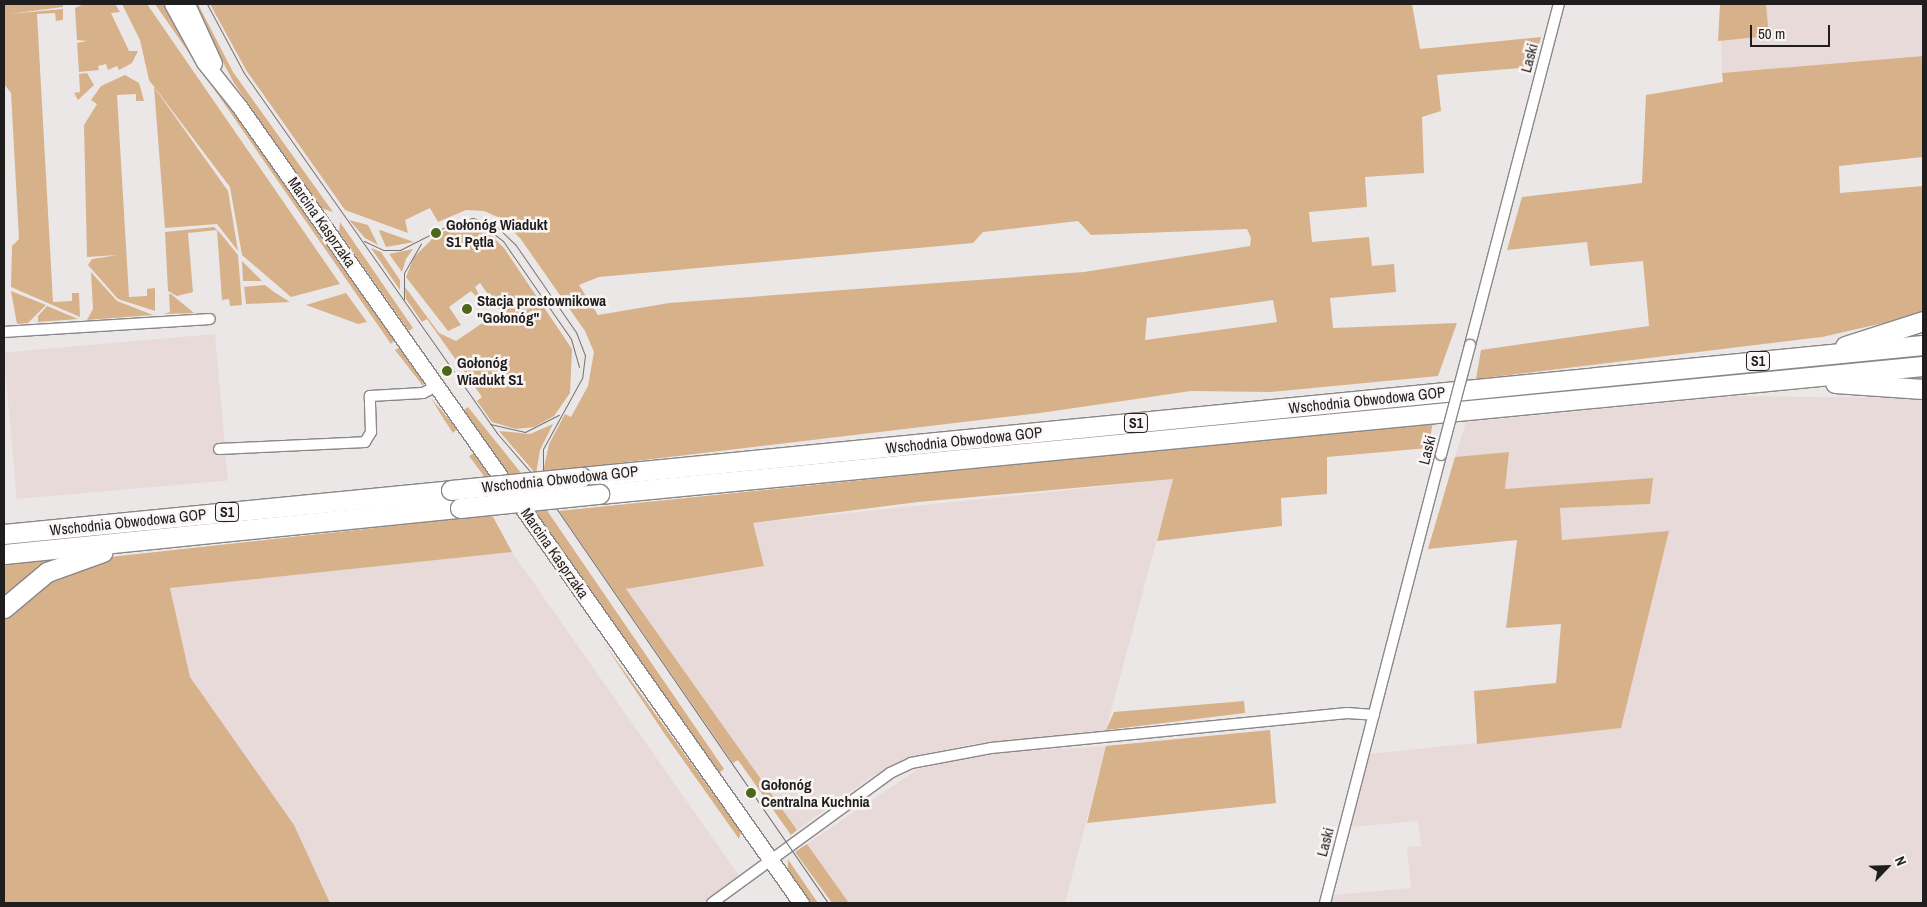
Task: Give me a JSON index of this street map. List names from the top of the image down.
{
  "streets": {
    "highway": ["S1", "Wschodnia Obwodowa GOP"],
    "street": ["Laski", "Marcina Kasprzaka"]
  },
  "places": [
    "Gołonóg Wiadukt S1 Pętla",
    "Stacja prostownikowa \"Gołonóg\"",
    "Gołonóg Wiadukt S1",
    "Gołonóg Centralna Kuchnia"
  ],
  "scale_bar": "50 m",
  "north": "top right"
}
